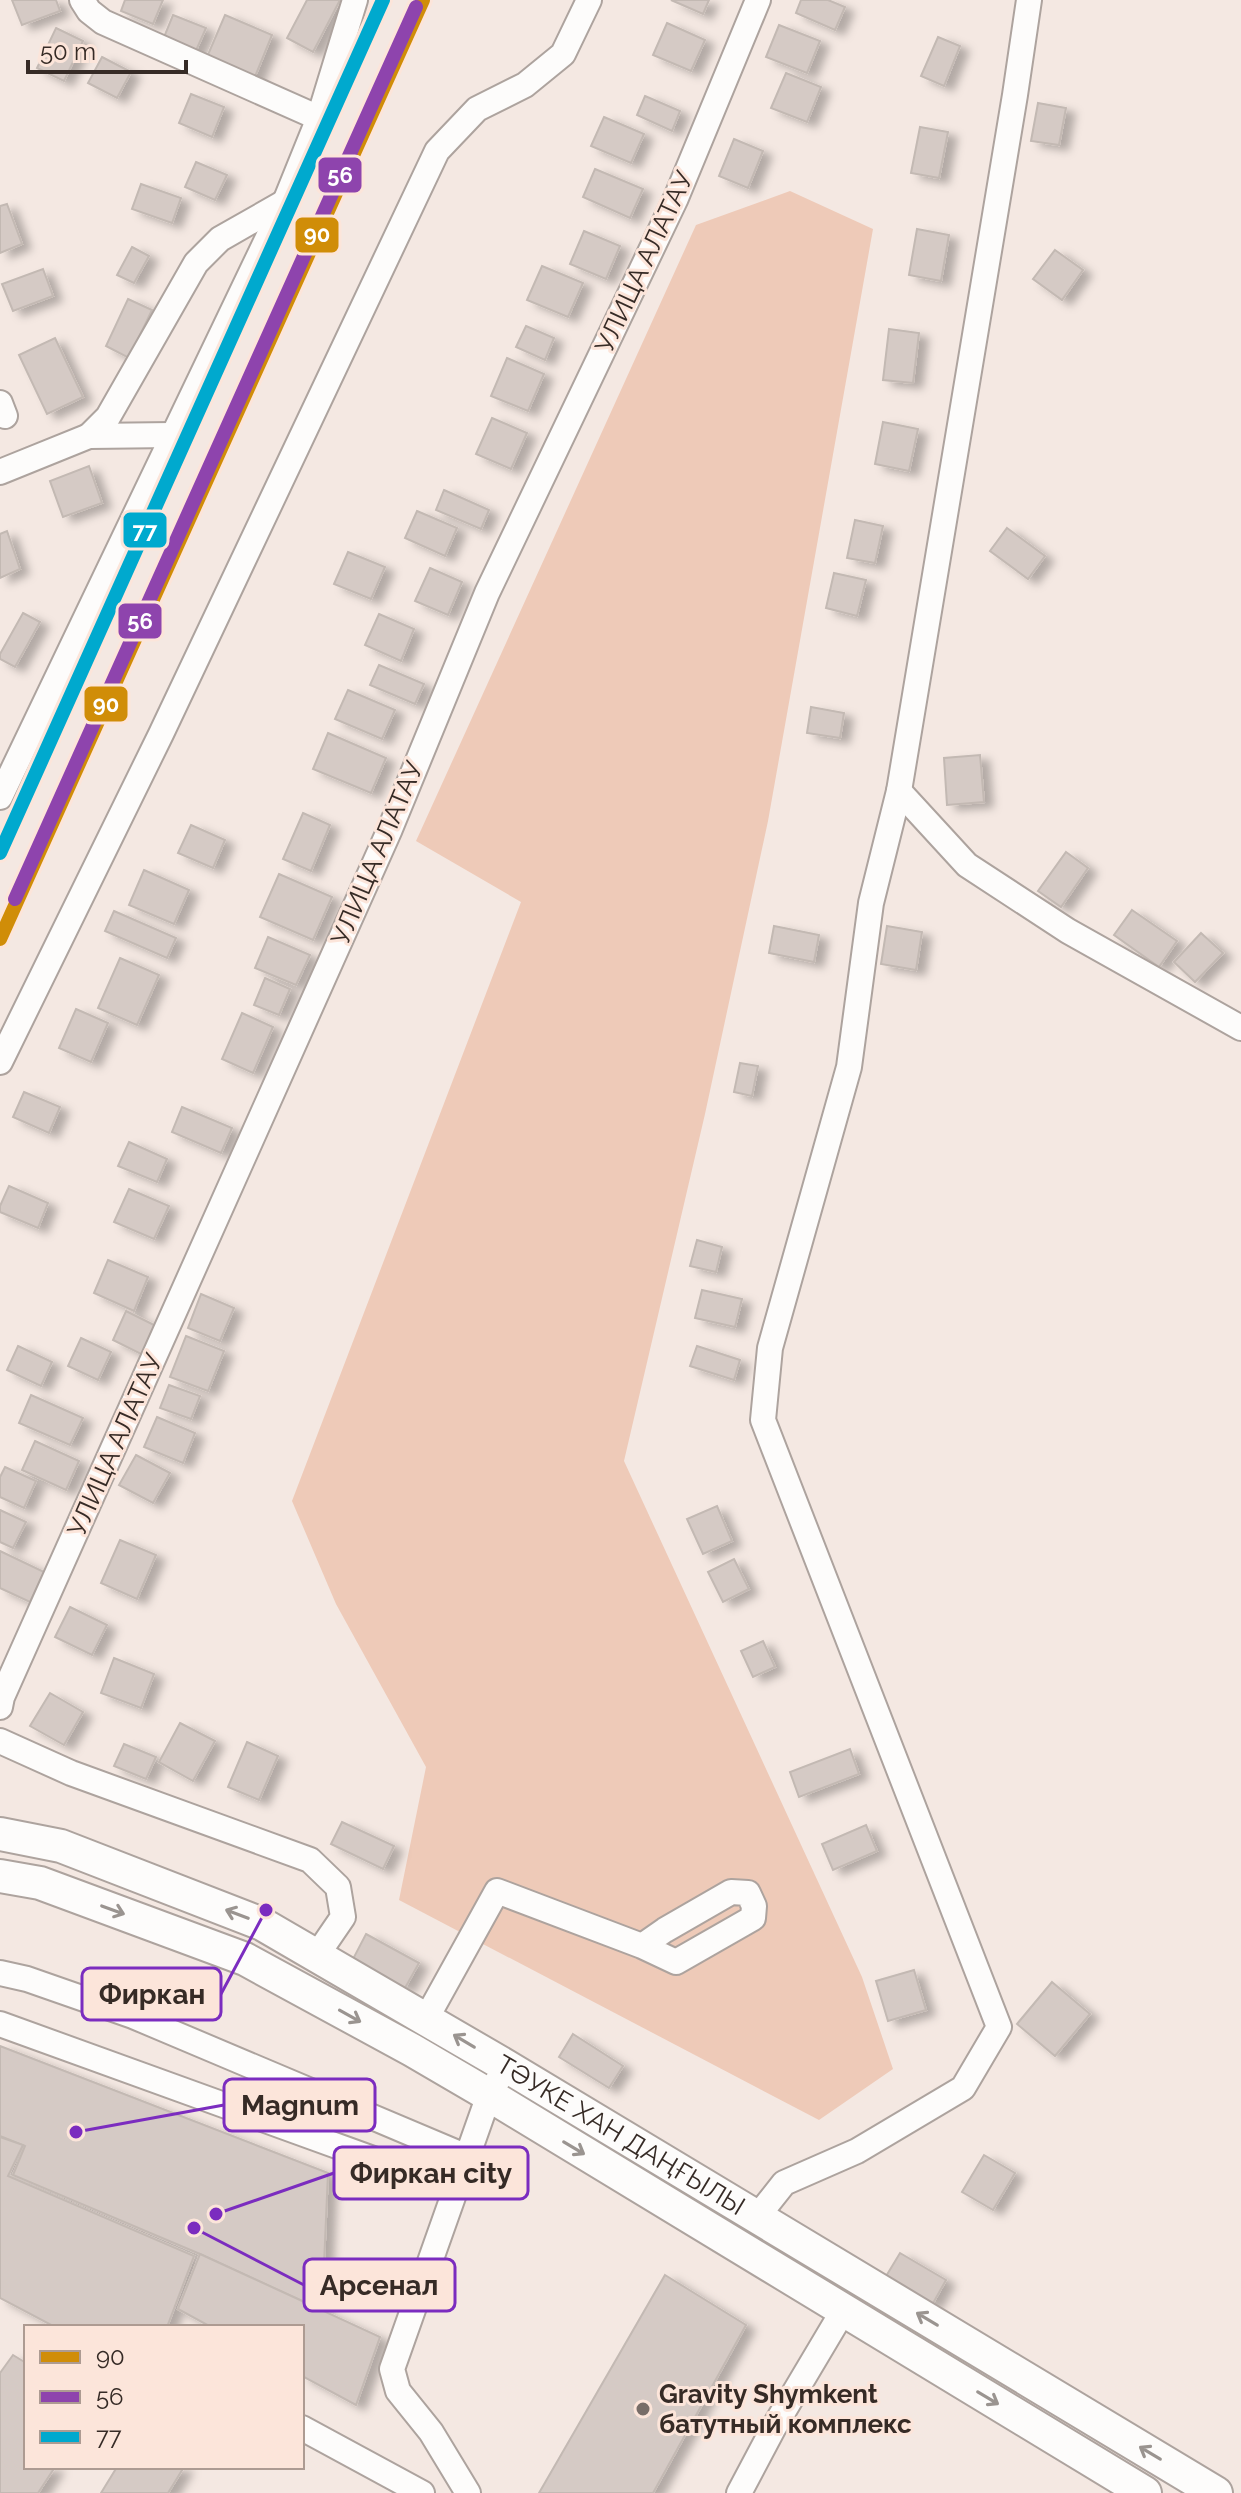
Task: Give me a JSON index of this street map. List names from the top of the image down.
{
  "streets": {
    "main road": ["ТӘУКЕ ХАН ДАҢҒЫЛЫ"],
    "street": ["УЛИЦА АЛАТАУ"]
  },
  "places": [
    "Фиркан",
    "Magnum",
    "Фиркан city",
    "Арсенал",
    "Gravity Shymkent батутный комплекс"
  ],
  "lines": ["transit line 90", "transit line 77", "transit line 56"],
  "legend": ["90", "56", "77"],
  "scale_bar": "50 m"
}
